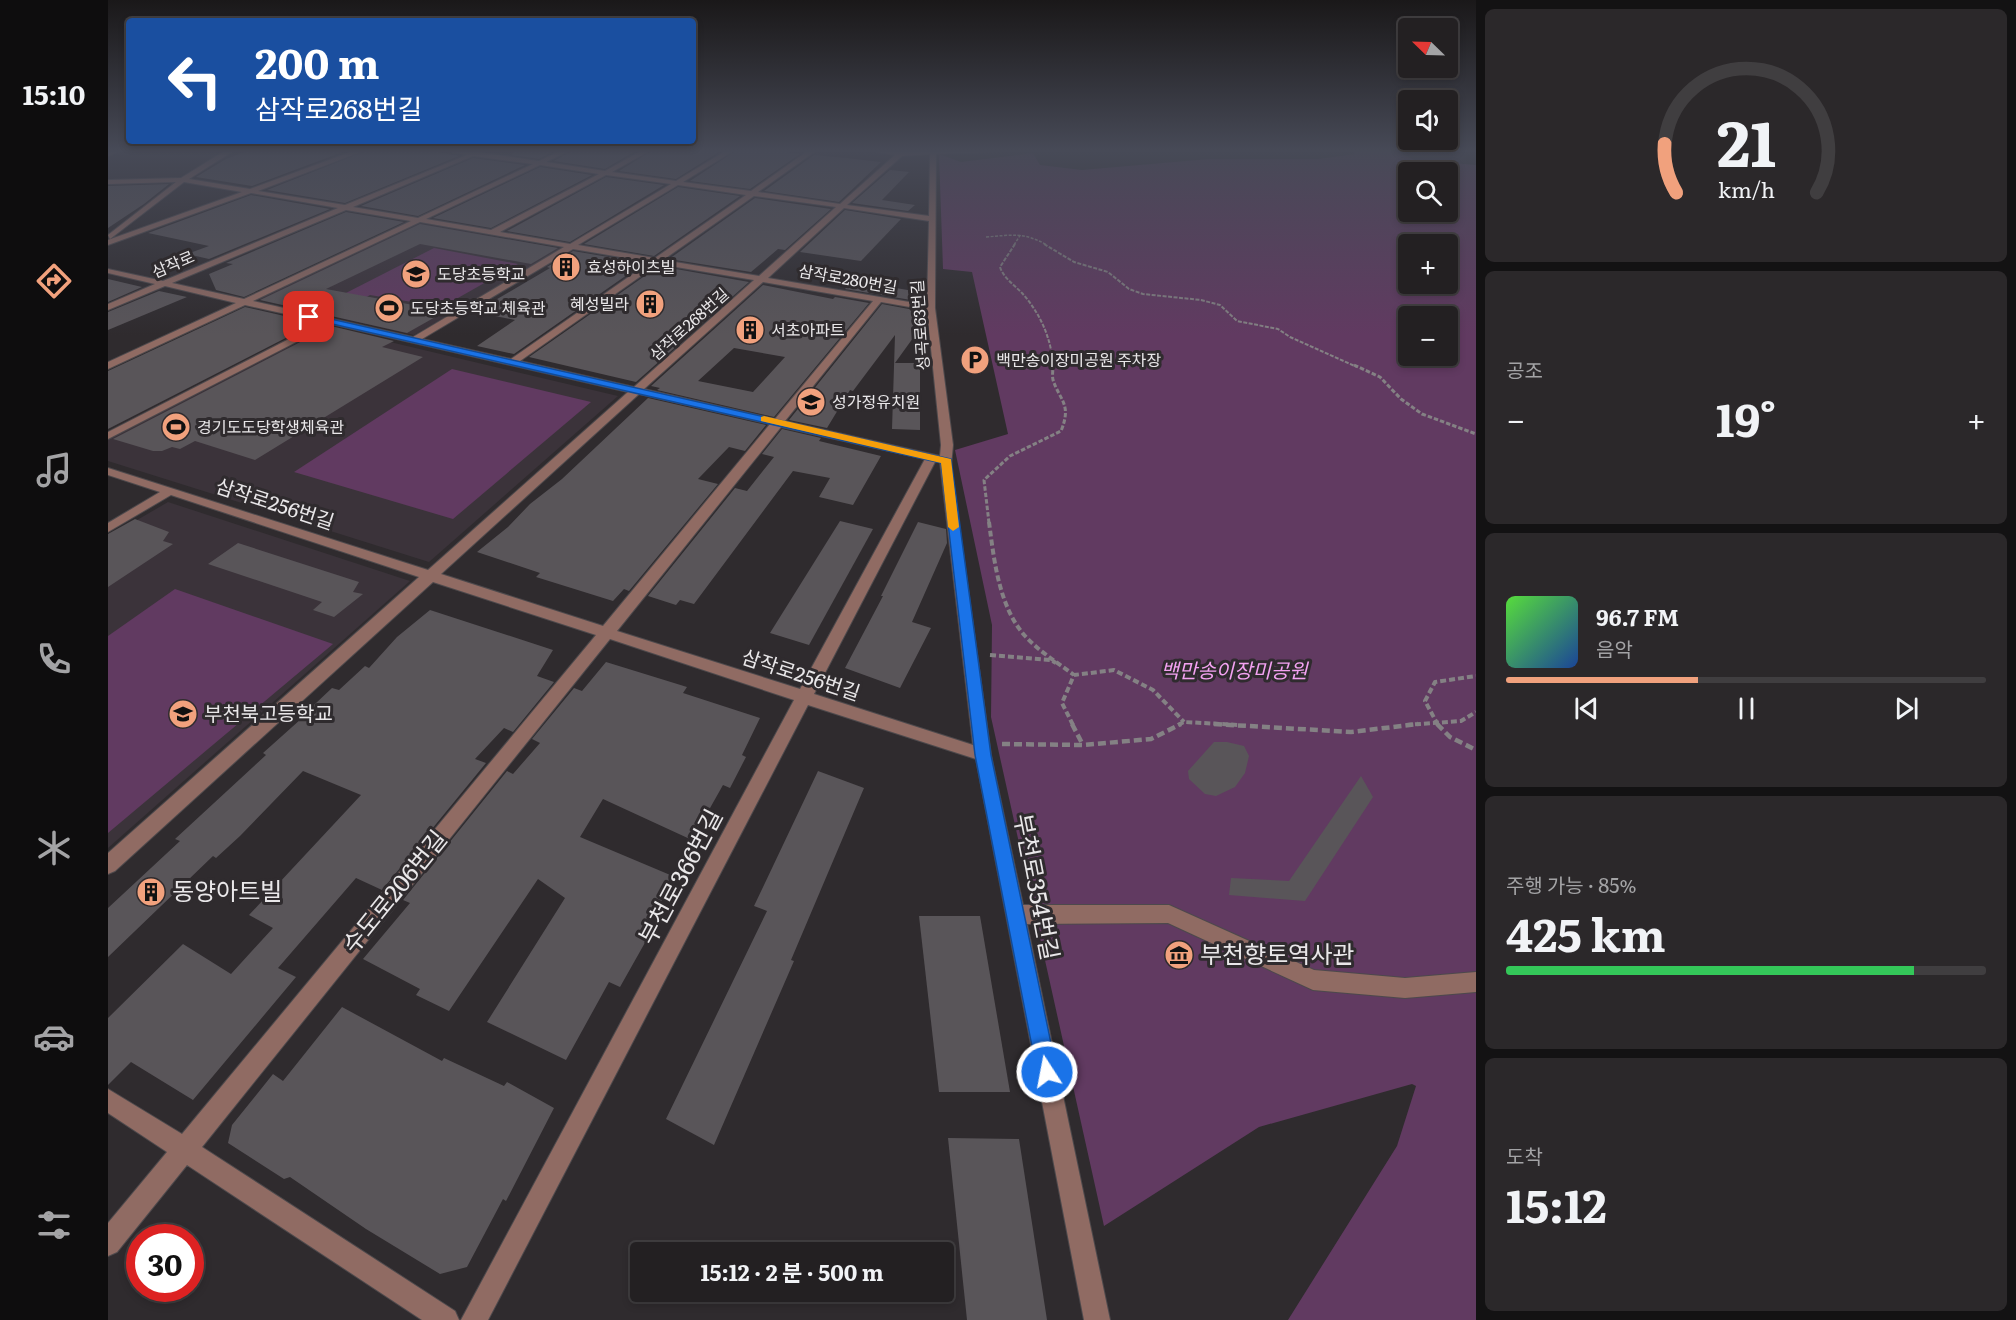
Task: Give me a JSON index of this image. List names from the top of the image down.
{
  "streets": {
    "street": [
      "삼작로",
      "삼작로280번길",
      "삼작로268번길",
      "성곡로63번길",
      "삼작로256번길",
      "부천로366번길",
      "부천로354번길",
      "수도로206번길"
    ]
  },
  "crossings": [
    ["삼작로280번길", "삼작로268번길"],
    ["삼작로280번길", "성곡로63번길"],
    ["성곡로63번길", "부천로366번길"],
    ["성곡로63번길", "부천로354번길"],
    ["삼작로256번길", "부천로366번길"],
    ["삼작로256번길", "부천로354번길"],
    ["삼작로256번길", "수도로206번길"],
    ["부천로366번길", "부천로354번길"]
  ],
  "parks": ["백만송이장미공원"],
  "places": {
    "building": [
      "효성하이츠빌",
      "혜성빌라",
      "서초아파트",
      "동양아트빌"
    ],
    "school or university": ["도당초등학교", "성가정유치원", "부천북고등학교"],
    "sports": ["도당초등학교 체육관", "경기도도당학생체육관"],
    "parking": ["백만송이장미공원 주차장"],
    "museum": ["부천향토역사관"]
  },
  "north": "top left",
  "page": {
    "tabs": "15:10",
    "map_buttons": ["+", "−"],
    "turn": ["200 m", "삼작로268번길"],
    "tile": [
      "공조",
      ["주행 가능 · 85%", "425 km"],
      ["도착", "15:12"]
    ],
    "heat": ["−", "19°", "+"],
    "song": ["96.7 FM", "음악"],
    "limit": "30",
    "trip": "15:12 · 2 분 · 500 m",
    "gauge": ["21", "km/h"]
  }
}
